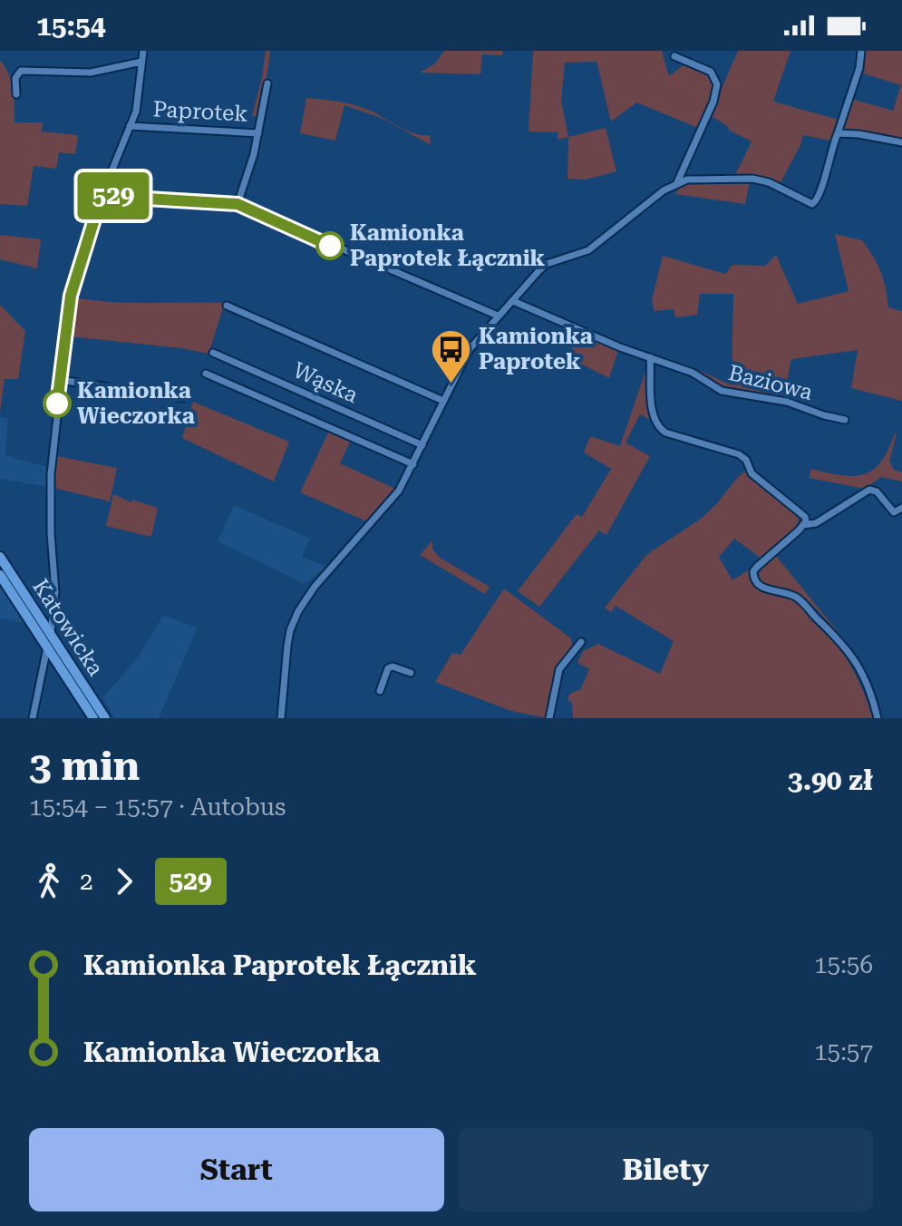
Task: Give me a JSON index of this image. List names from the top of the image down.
{
  "streets": {
    "main road": ["Katowicka"],
    "street": ["Paprotek", "Wąska", "Baziowa"]
  },
  "places": {
    "other": ["Kamionka Paprotek Łącznik", "Kamionka Wieczorka"],
    "bus stop": ["Kamionka Paprotek"]
  },
  "lines": ["bus line 529"],
  "page": {
    "status": "15:54",
    "on_map": "529",
    "heading": ["3 min", "15:54 – 15:57 · Autobus", "3.90 zł"],
    "legs": ["2", "529"],
    "list": [
      {
        "name": "Kamionka Paprotek Łącznik",
        "value": "15:56"
      },
      {
        "name": "Kamionka Wieczorka",
        "value": "15:57"
      }
    ],
    "buttons": ["Start", "Bilety"]
  }
}
